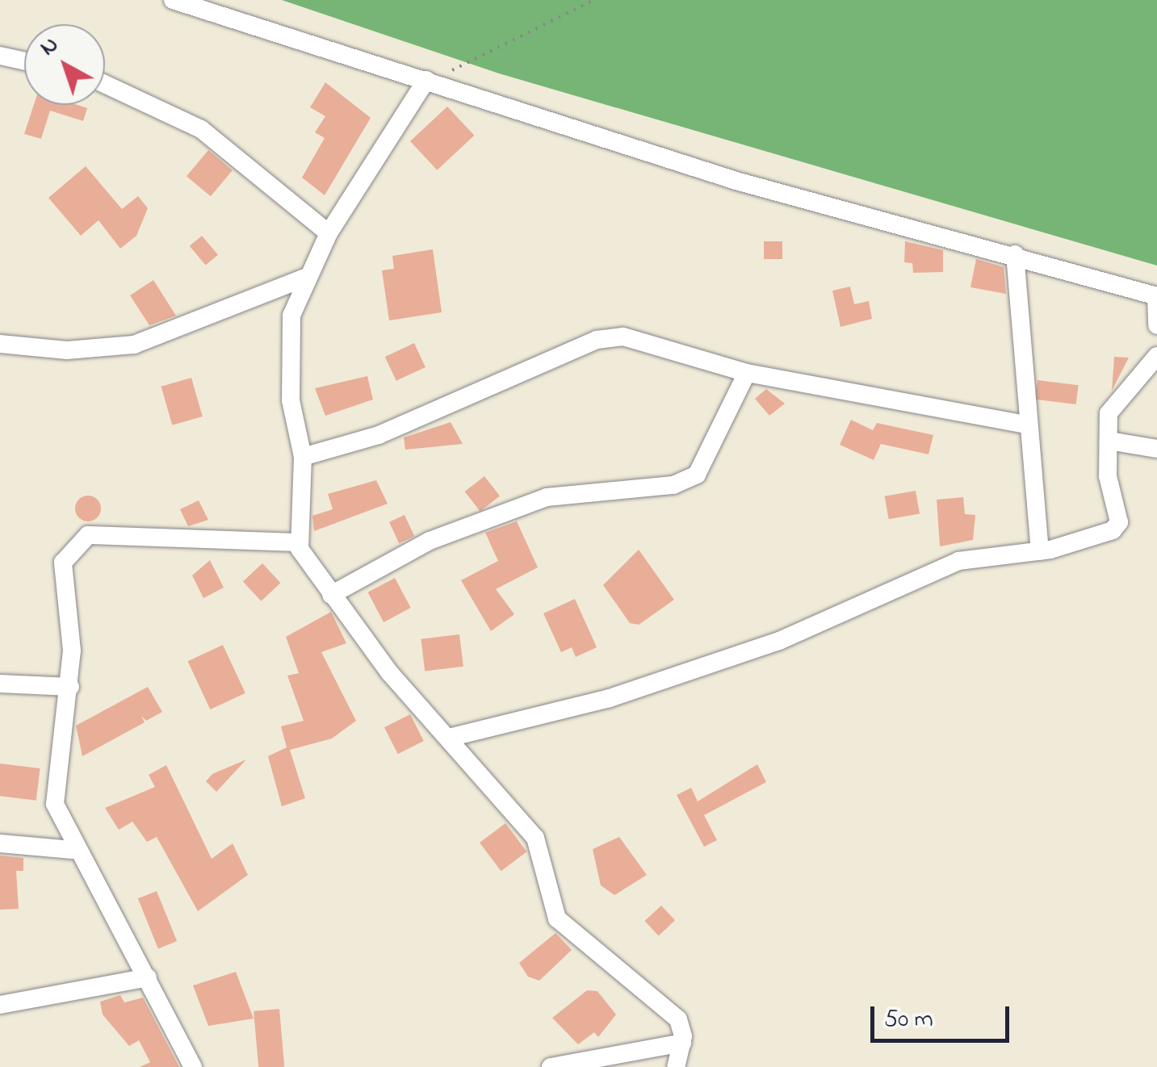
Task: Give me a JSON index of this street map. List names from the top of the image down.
{
  "scale_bar": "50 m",
  "north": "top left"
}
